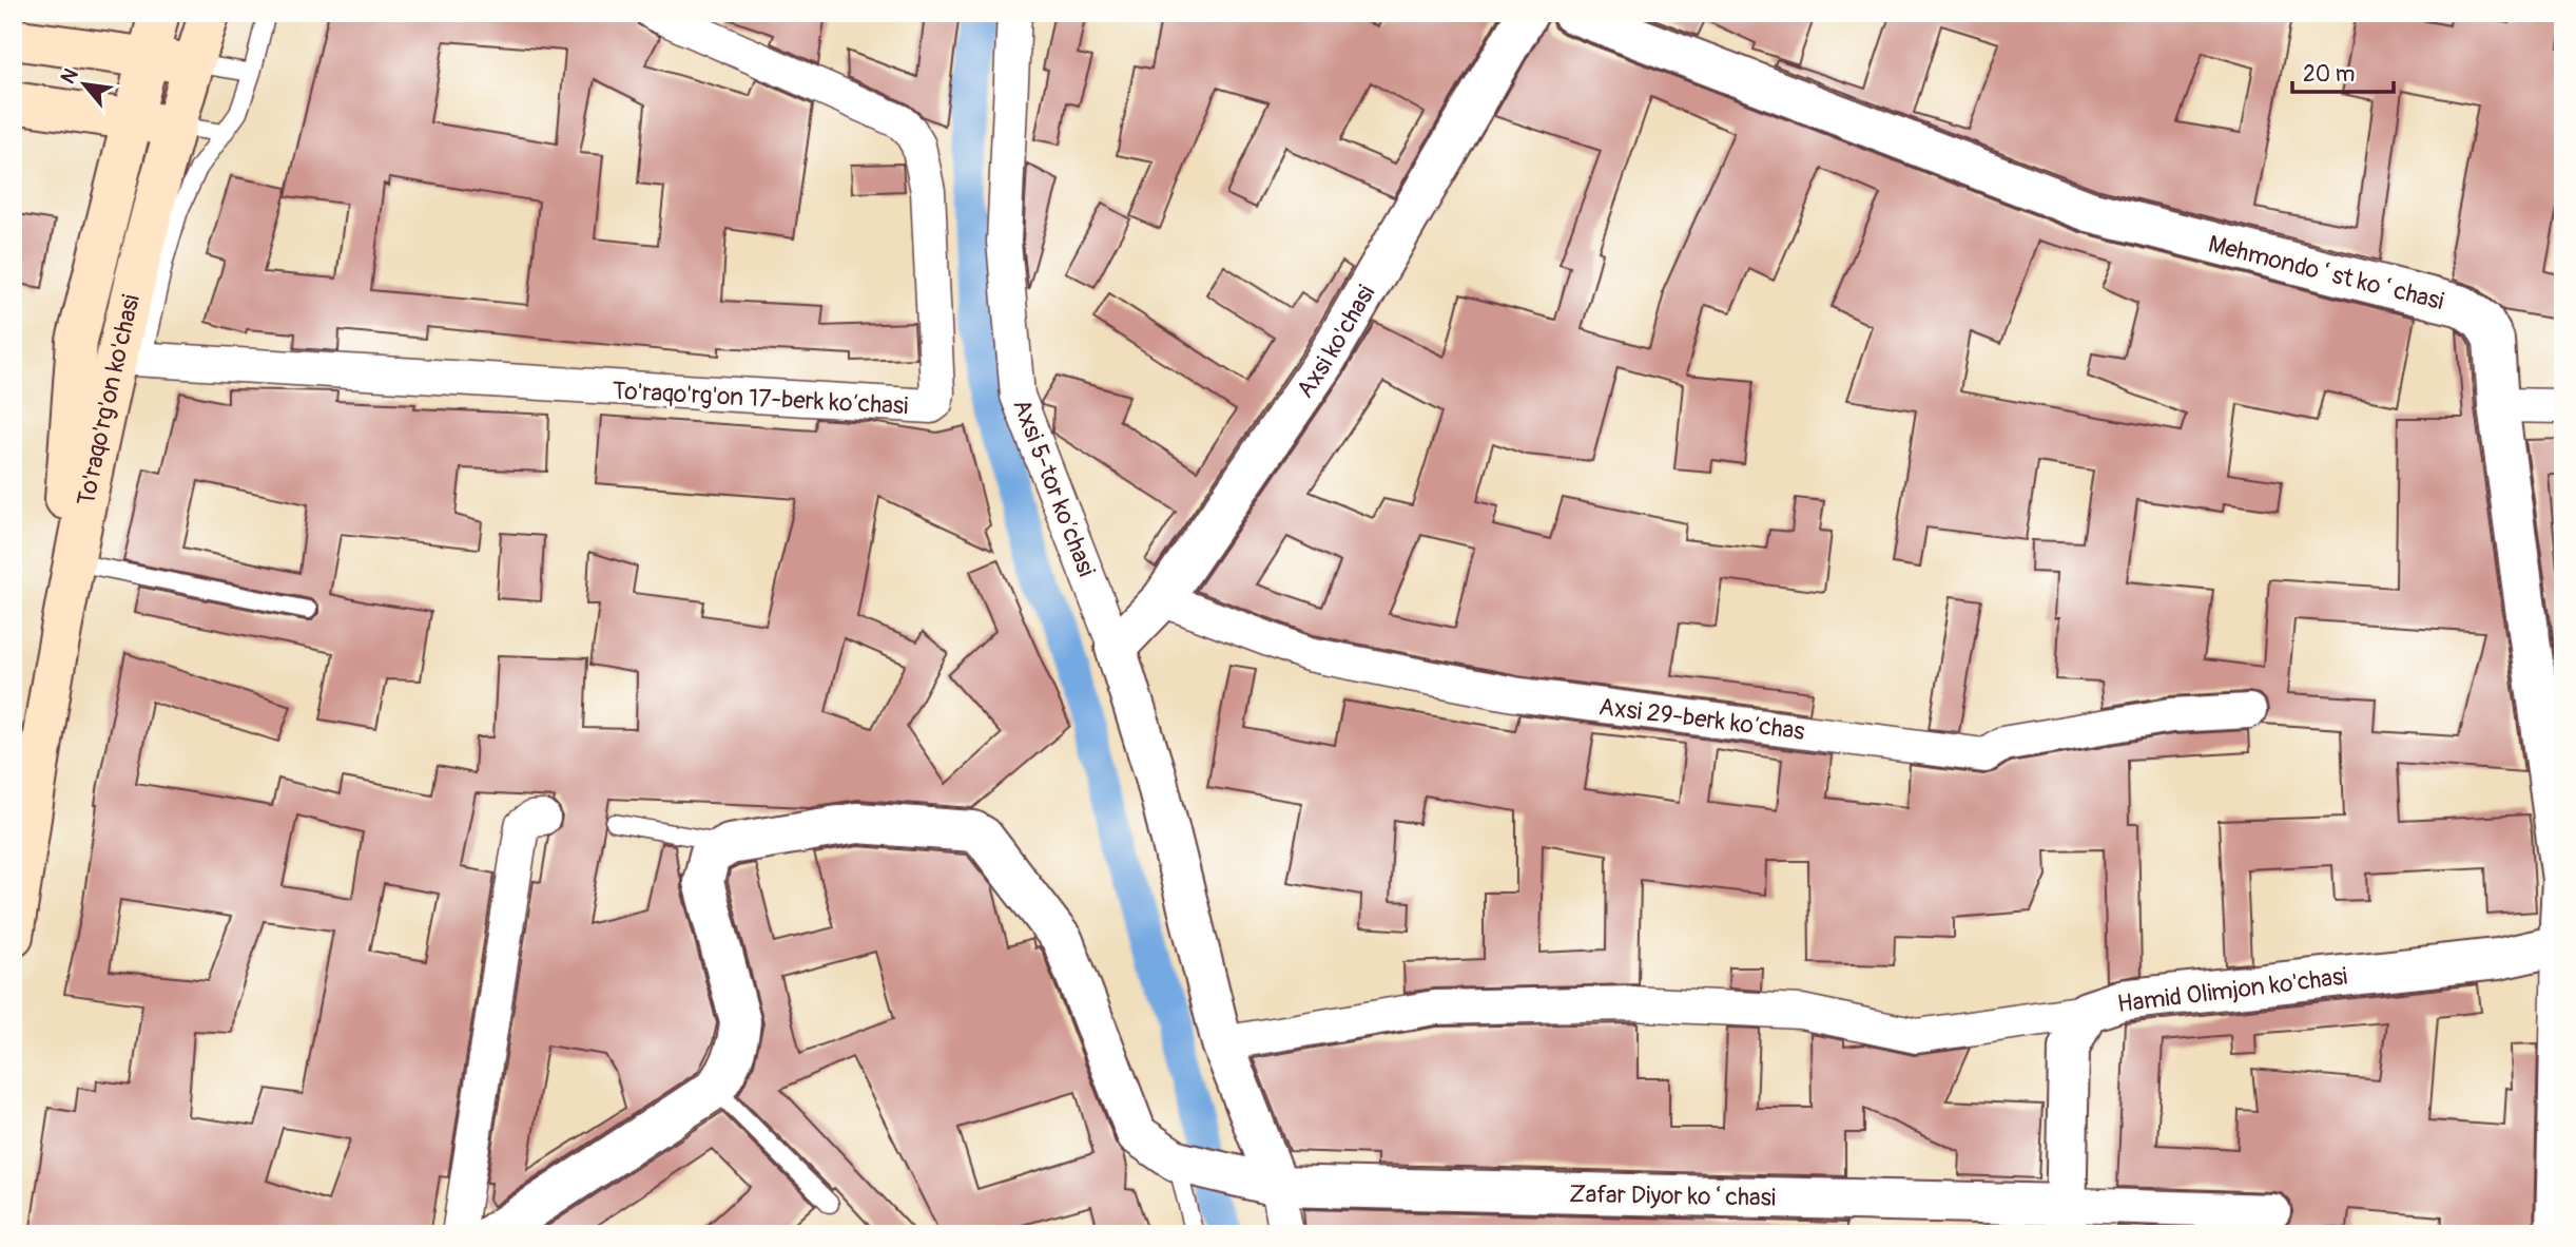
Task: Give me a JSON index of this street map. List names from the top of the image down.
{
  "streets": {
    "main road": ["To'raqo'rg'on ko'chasi"],
    "street": [
      "Mehmondoʻst koʻchasi",
      "Axsi ko'chasi",
      "To'raqo'rg'on 17-berk koʼchasi",
      "Аxsi 5-tor koʼchasi",
      "Аxsi 29-berk koʼchas",
      "Hamid Olimjon ko'chasi",
      "Zafar Diyor koʻchasi"
    ]
  },
  "crossings": [
    ["Mehmondoʻst koʻchasi", "Hamid Olimjon ko'chasi"],
    ["Axsi ko'chasi", "Аxsi 5-tor koʼchasi"],
    ["Axsi ko'chasi", "Аxsi 29-berk koʼchas"],
    ["To'raqo'rg'on 17-berk koʼchasi", "To'raqo'rg'on ko'chasi"],
    ["Hamid Olimjon ko'chasi", "Zafar Diyor koʻchasi"]
  ],
  "scale_bar": "20 m",
  "north": "top left"
}
